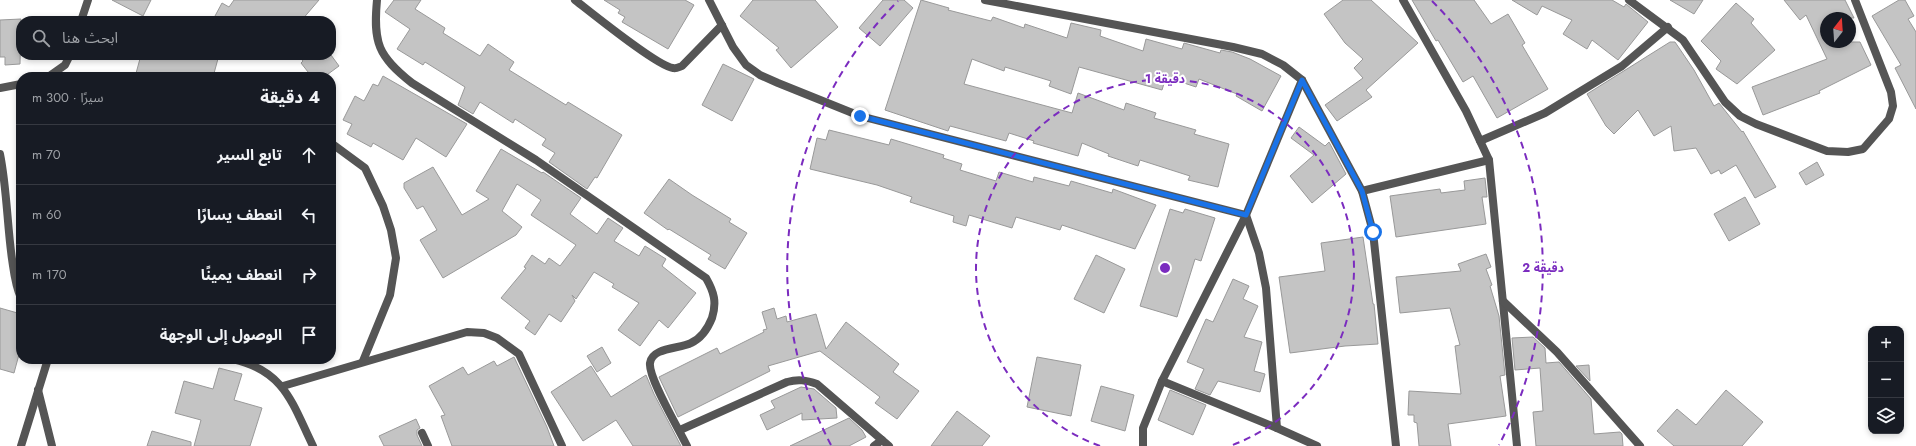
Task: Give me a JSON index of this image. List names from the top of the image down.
{
  "north": "top",
  "page": {
    "search": "ابحث هنا",
    "heading": ["4 دقيقة", "سيرًا · 300 m"],
    "list": [
      ["تابع السير", "70 m"],
      ["انعطف يسارًا", "60 m"],
      ["انعطف يمينًا", "170 m"],
      "الوصول إلى الوجهة"
    ],
    "map_buttons": ["+", "−"]
  },
  "rings": ["1 دقيقة", "2 دقيقة"]
}
